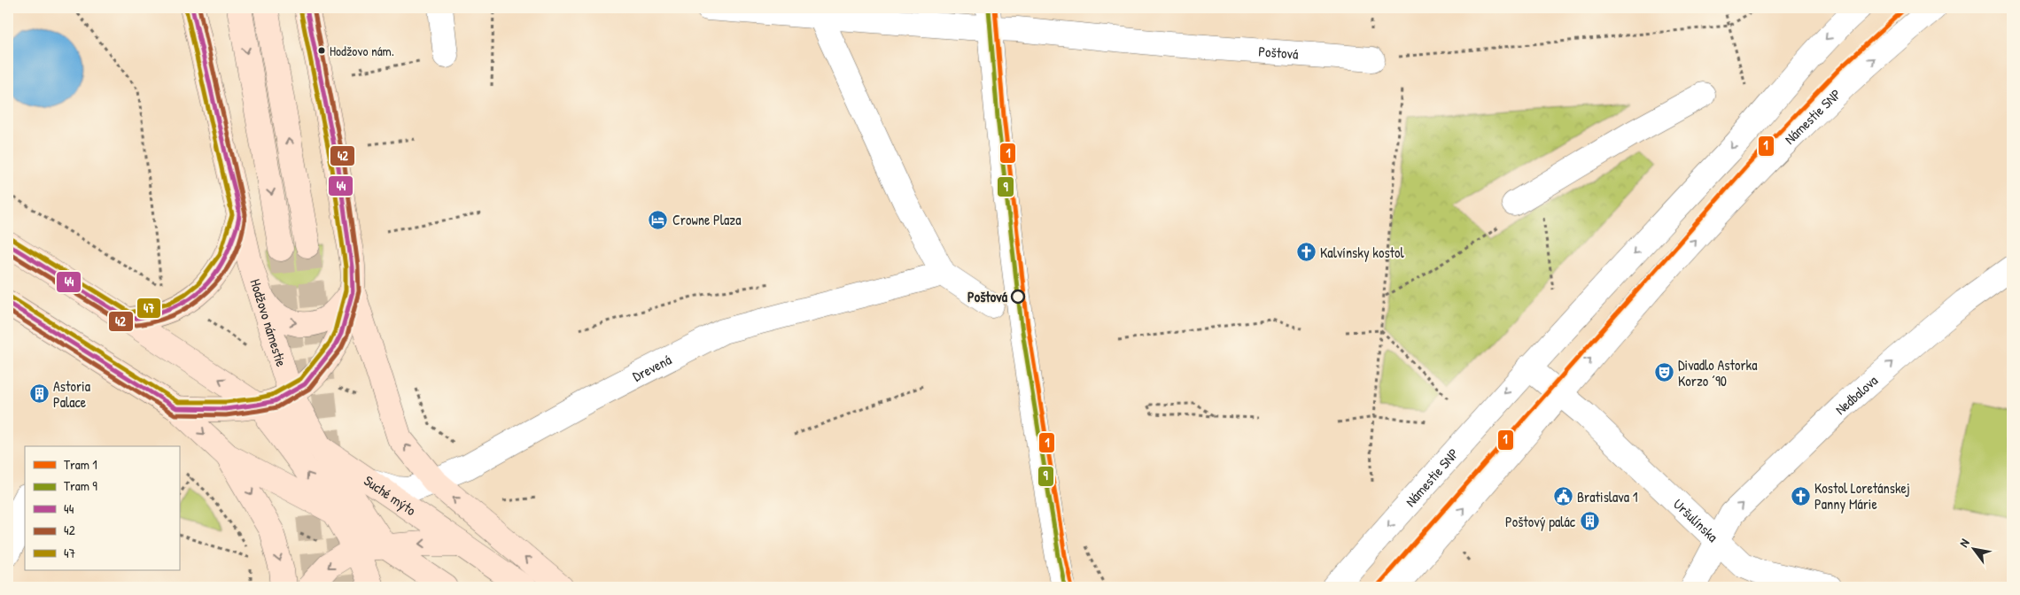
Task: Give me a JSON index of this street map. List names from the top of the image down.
{
  "streets": {
    "main road": ["Hodžovo námestie", "Suché mýto"],
    "street": [
      "Poštová",
      "Námestie SNP",
      "Drevená",
      "Nedbalova",
      "Uršulínska"
    ]
  },
  "crossings": [
    ["Námestie SNP", "Uršulínska"],
    ["Hodžovo námestie", "Suché mýto"],
    ["Drevená", "Suché mýto"],
    ["Nedbalova", "Uršulínska"]
  ],
  "one_way": ["Nedbalova"],
  "places": {
    "other": ["Hodžovo nám.", "Poštová"],
    "hotel": ["Crowne Plaza"],
    "church": ["Kalvínsky kostol", "Kostol Loretánskej Panny Márie"],
    "theatre": ["Divadlo Astorka Korzo ´90"],
    "building": ["Astoria Palace", "Poštový palác"],
    "public building": ["Bratislava 1"]
  },
  "lines": [
    "tram line 1",
    "transit line 44",
    "transit line 42",
    "tram line 9",
    "transit line 47"
  ],
  "legend": [
    "Tram 1",
    "Tram 9",
    "44",
    "42",
    "47"
  ],
  "north": "top left"
}
